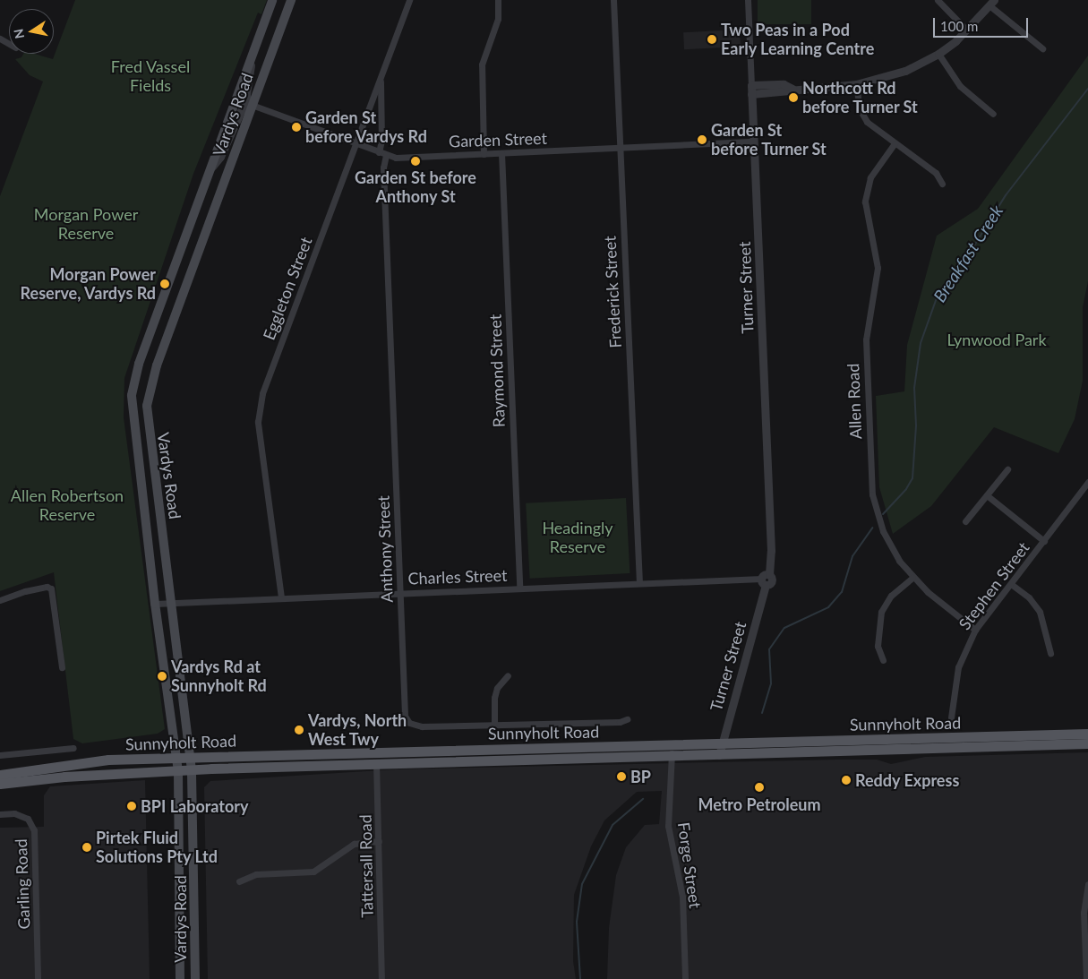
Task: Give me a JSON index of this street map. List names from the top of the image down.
{
  "streets": {
    "main road": ["Vardys Road", "Sunnyholt Road"],
    "street": [
      "Garden Street",
      "Turner Street",
      "Eggleton Street",
      "Frederick Street",
      "Raymond Street",
      "Allen Road",
      "Anthony Street",
      "Charles Street",
      "Stephen Street",
      "Forge Street",
      "Tattersall Road",
      "Garling Road"
    ]
  },
  "crossings": [
    ["Vardys Road", "Garden Street"],
    ["Vardys Road", "Charles Street"],
    ["Vardys Road", "Sunnyholt Road"],
    ["Garden Street", "Turner Street"],
    ["Garden Street", "Eggleton Street"],
    ["Garden Street", "Frederick Street"],
    ["Garden Street", "Raymond Street"],
    ["Garden Street", "Anthony Street"],
    ["Turner Street", "Charles Street"],
    ["Turner Street", "Sunnyholt Road"],
    ["Eggleton Street", "Charles Street"],
    ["Frederick Street", "Charles Street"],
    ["Raymond Street", "Charles Street"],
    ["Allen Road", "Stephen Street"],
    ["Anthony Street", "Charles Street"],
    ["Sunnyholt Road", "Forge Street"],
    ["Sunnyholt Road", "Tattersall Road"]
  ],
  "water": ["Breakfast Creek"],
  "parks": [
    "Fred Vassel Fields",
    "Morgan Power Reserve",
    "Lynwood Park",
    "Allen Robertson Reserve",
    "Headingly Reserve"
  ],
  "places": [
    "Two Peas in a Pod Early Learning Centre",
    "Northcott Rd before Turner St",
    "Garden St before Vardys Rd",
    "Garden St before Turner St",
    "Garden St before Anthony St",
    "Morgan Power Reserve, Vardys Rd",
    "Vardys Rd at Sunnyholt Rd",
    "Vardys, North West Twy",
    "BP",
    "Reddy Express",
    "Metro Petroleum",
    "BPI Laboratory",
    "Pirtek Fluid Solutions Pty Ltd"
  ],
  "scale_bar": "100 m",
  "north": "left"
}
